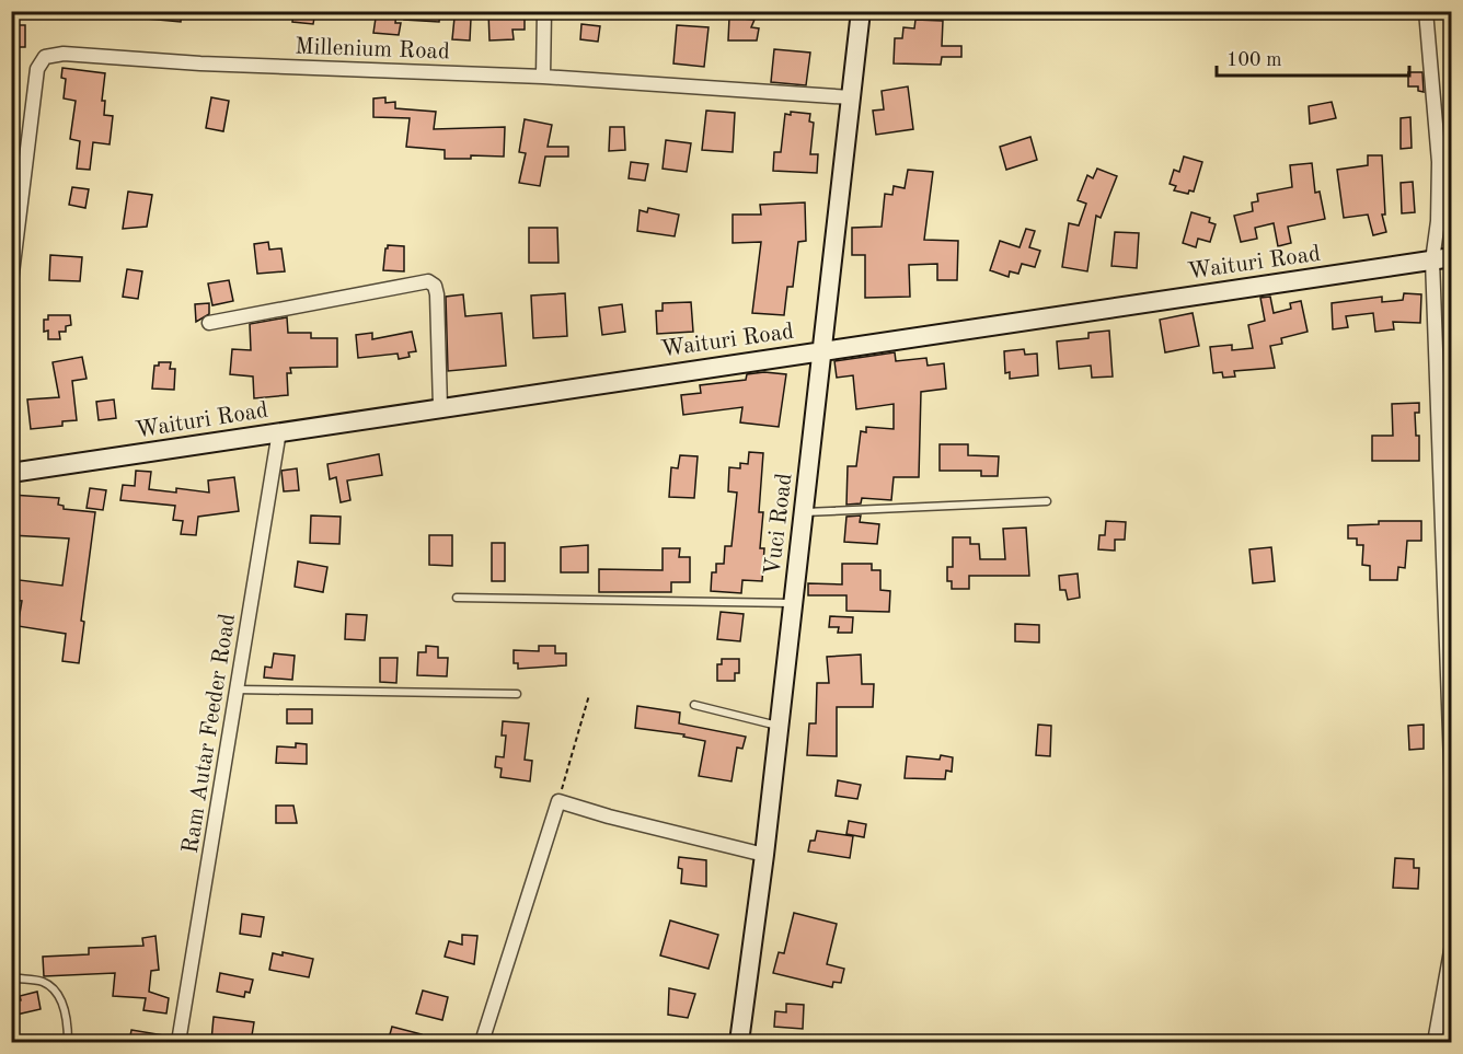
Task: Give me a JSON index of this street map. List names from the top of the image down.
{
  "streets": {
    "main road": ["Waituri Road", "Vuci Road"],
    "street": ["Millenium Road", "Ram Autar Feeder Road"]
  },
  "crossings": [
    ["Millenium Road", "Vuci Road"],
    ["Waituri Road", "Vuci Road"],
    ["Waituri Road", "Ram Autar Feeder Road"]
  ],
  "scale_bar": "100 m"
}
